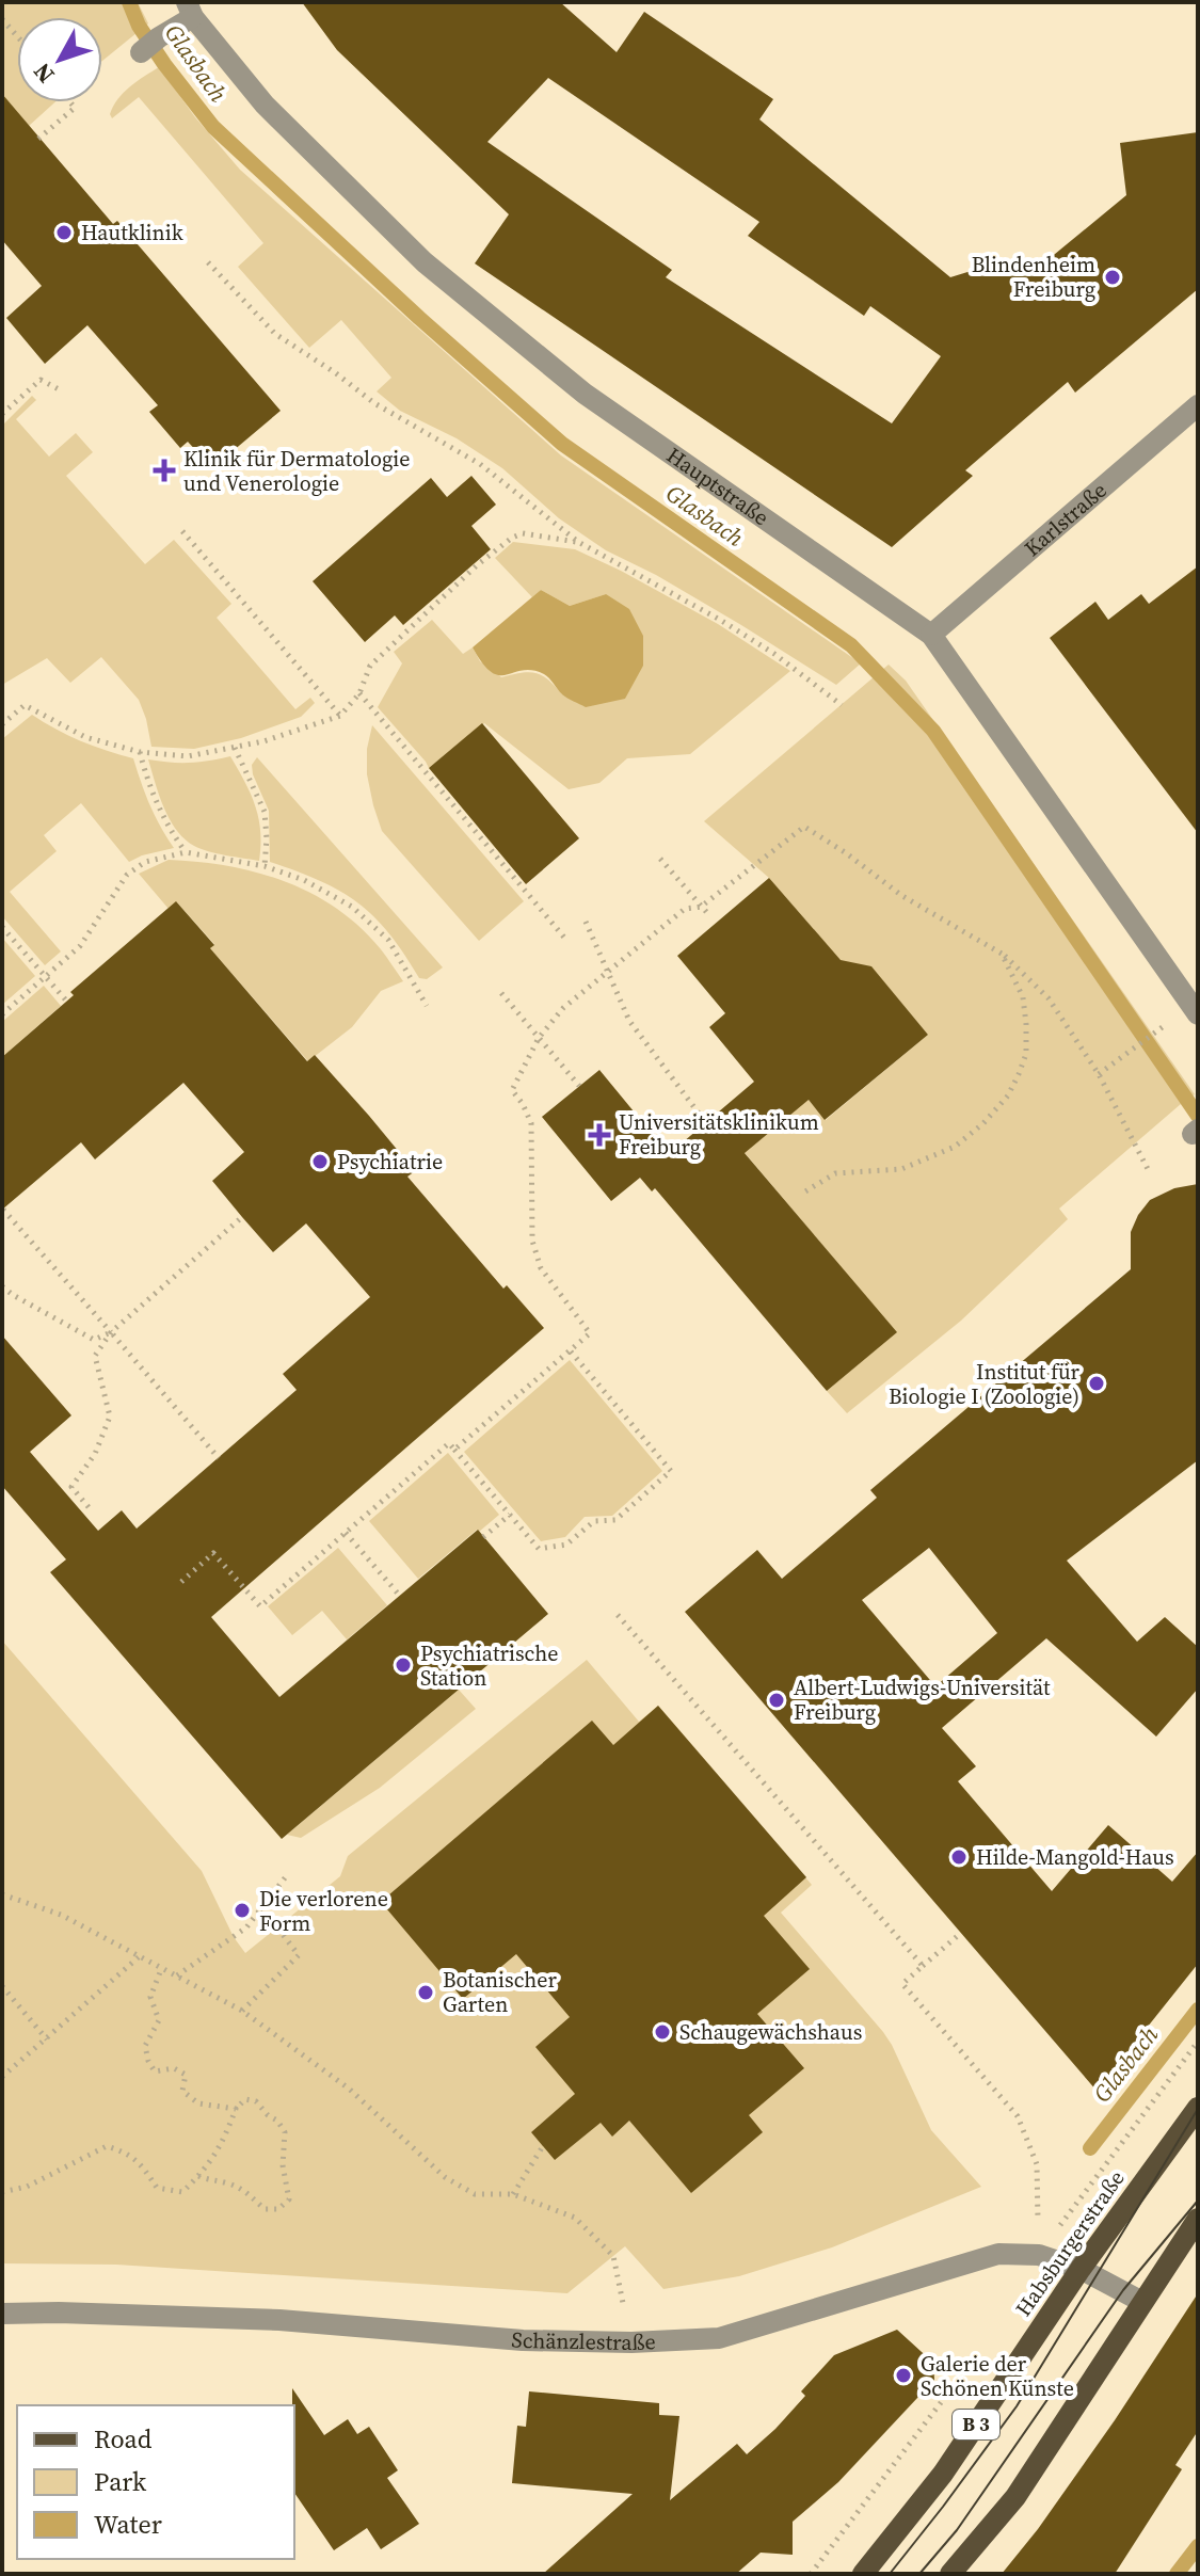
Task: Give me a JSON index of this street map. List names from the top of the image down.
{
  "streets": {
    "main road": ["Habsburgerstraße", "B 3"],
    "street": ["Hauptstraße", "Karlstraße", "Schänzlestraße"]
  },
  "crossings": [
    ["Hauptstraße", "Karlstraße"],
    ["Habsburgerstraße", "Schänzlestraße"]
  ],
  "water": ["Glasbach"],
  "places": {
    "other": [
      "Hautklinik",
      "Blindenheim Freiburg",
      "Psychiatrie",
      "Institut für Biologie I (Zoologie)",
      "Psychiatrische Station",
      "Albert-Ludwigs-Universität Freiburg",
      "Hilde-Mangold-Haus",
      "Die verlorene Form",
      "Botanischer Garten",
      "Schaugewächshaus",
      "Galerie der Schönen Künste"
    ],
    "health": ["Klinik für Dermatologie und Venerologie", "Universitätsklinikum Freiburg"]
  },
  "legend": ["Road", "Park", "Water"],
  "north": "bottom left"
}
